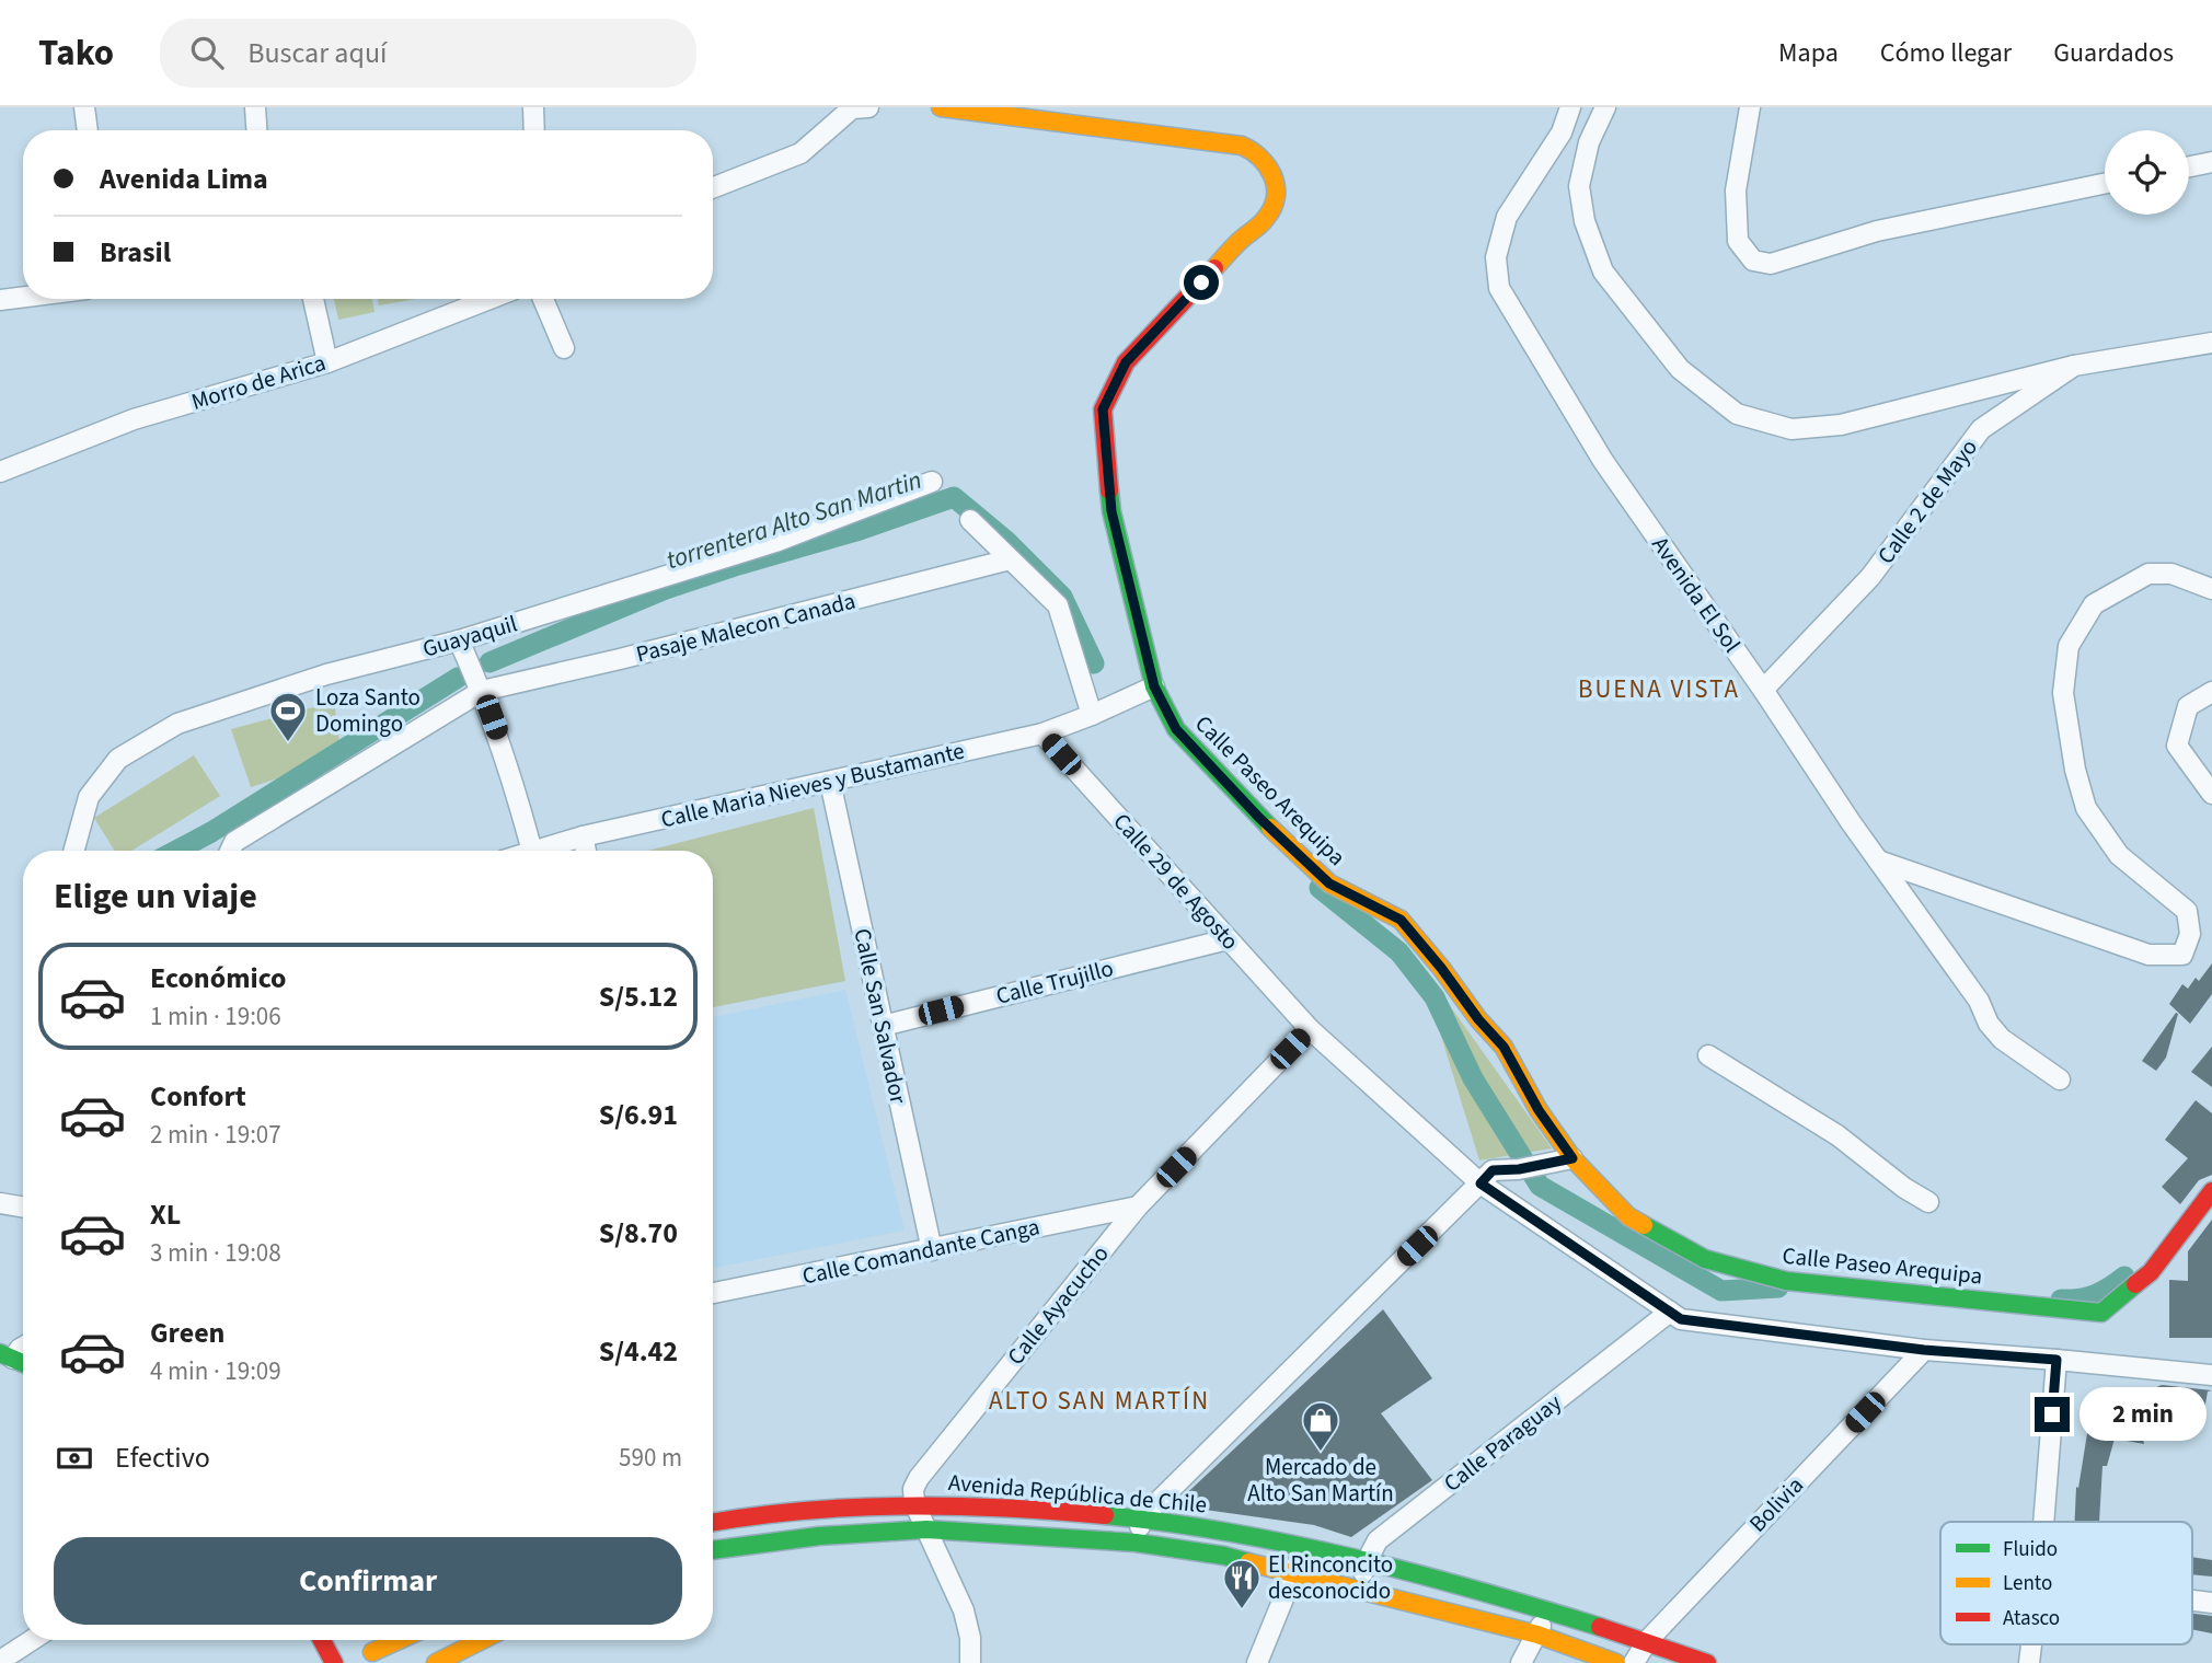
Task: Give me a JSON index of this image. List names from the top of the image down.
{
  "streets": {
    "street": [
      "Morro de Arica",
      "Calle 2 de Mayo",
      "Avenida El Sol",
      "Pasaje Malecon Canada",
      "Guayaquil",
      "Calle Maria Nieves y Bustamante",
      "Calle Paseo Arequipa",
      "Calle 29 de Agosto",
      "Calle Trujillo",
      "Calle San Salvador",
      "Calle Comandante Canga",
      "Calle Ayacucho",
      "Calle Paraguay",
      "Avenida República de Chile",
      "Bolivia"
    ]
  },
  "crossings": [
    ["Calle 2 de Mayo", "Avenida El Sol"],
    ["Calle Maria Nieves y Bustamante", "Calle Paseo Arequipa"],
    ["Calle Maria Nieves y Bustamante", "Calle 29 de Agosto"],
    ["Calle Maria Nieves y Bustamante", "Calle San Salvador"],
    ["Calle 29 de Agosto", "Calle Trujillo"],
    ["Calle 29 de Agosto", "Calle Ayacucho"],
    ["Calle 29 de Agosto", "Calle Paraguay"],
    ["Calle 29 de Agosto", "Bolivia"],
    ["Calle Trujillo", "Calle San Salvador"],
    ["Calle San Salvador", "Calle Comandante Canga"],
    ["Calle Comandante Canga", "Calle Ayacucho"],
    ["Calle Ayacucho", "Avenida República de Chile"],
    ["Calle Paraguay", "Avenida República de Chile"],
    ["Avenida República de Chile", "Bolivia"]
  ],
  "districts": ["BUENA VISTA", "ALTO SAN MARTÍN"],
  "water": ["torrentera Alto San Martin"],
  "places": {
    "sports": ["Loza Santo Domingo"],
    "shop": ["Mercado de Alto San Martín"],
    "restaurant": ["El Rinconcito desconocido"]
  },
  "legend": ["Fluido", "Lento", "Atasco"],
  "page": {
    "header": "Tako",
    "search": "Buscar aquí",
    "nav": ["Mapa", "Cómo llegar", "Guardados"],
    "banner": ["Avenida Lima", "Brasil"],
    "heading": "Elige un viaje",
    "list": [
      {
        "name": "Económico",
        "note": "1 min · 19:06",
        "value": "S/5.12"
      },
      {
        "name": "Confort",
        "note": "2 min · 19:07",
        "value": "S/6.91"
      },
      {
        "name": "XL",
        "note": "3 min · 19:08",
        "value": "S/8.70"
      },
      {
        "name": "Green",
        "note": "4 min · 19:09",
        "value": "S/4.42"
      }
    ],
    "bubble": "2 min",
    "pay": ["Efectivo", "590 m"],
    "buttons": "Confirmar"
  }
}
